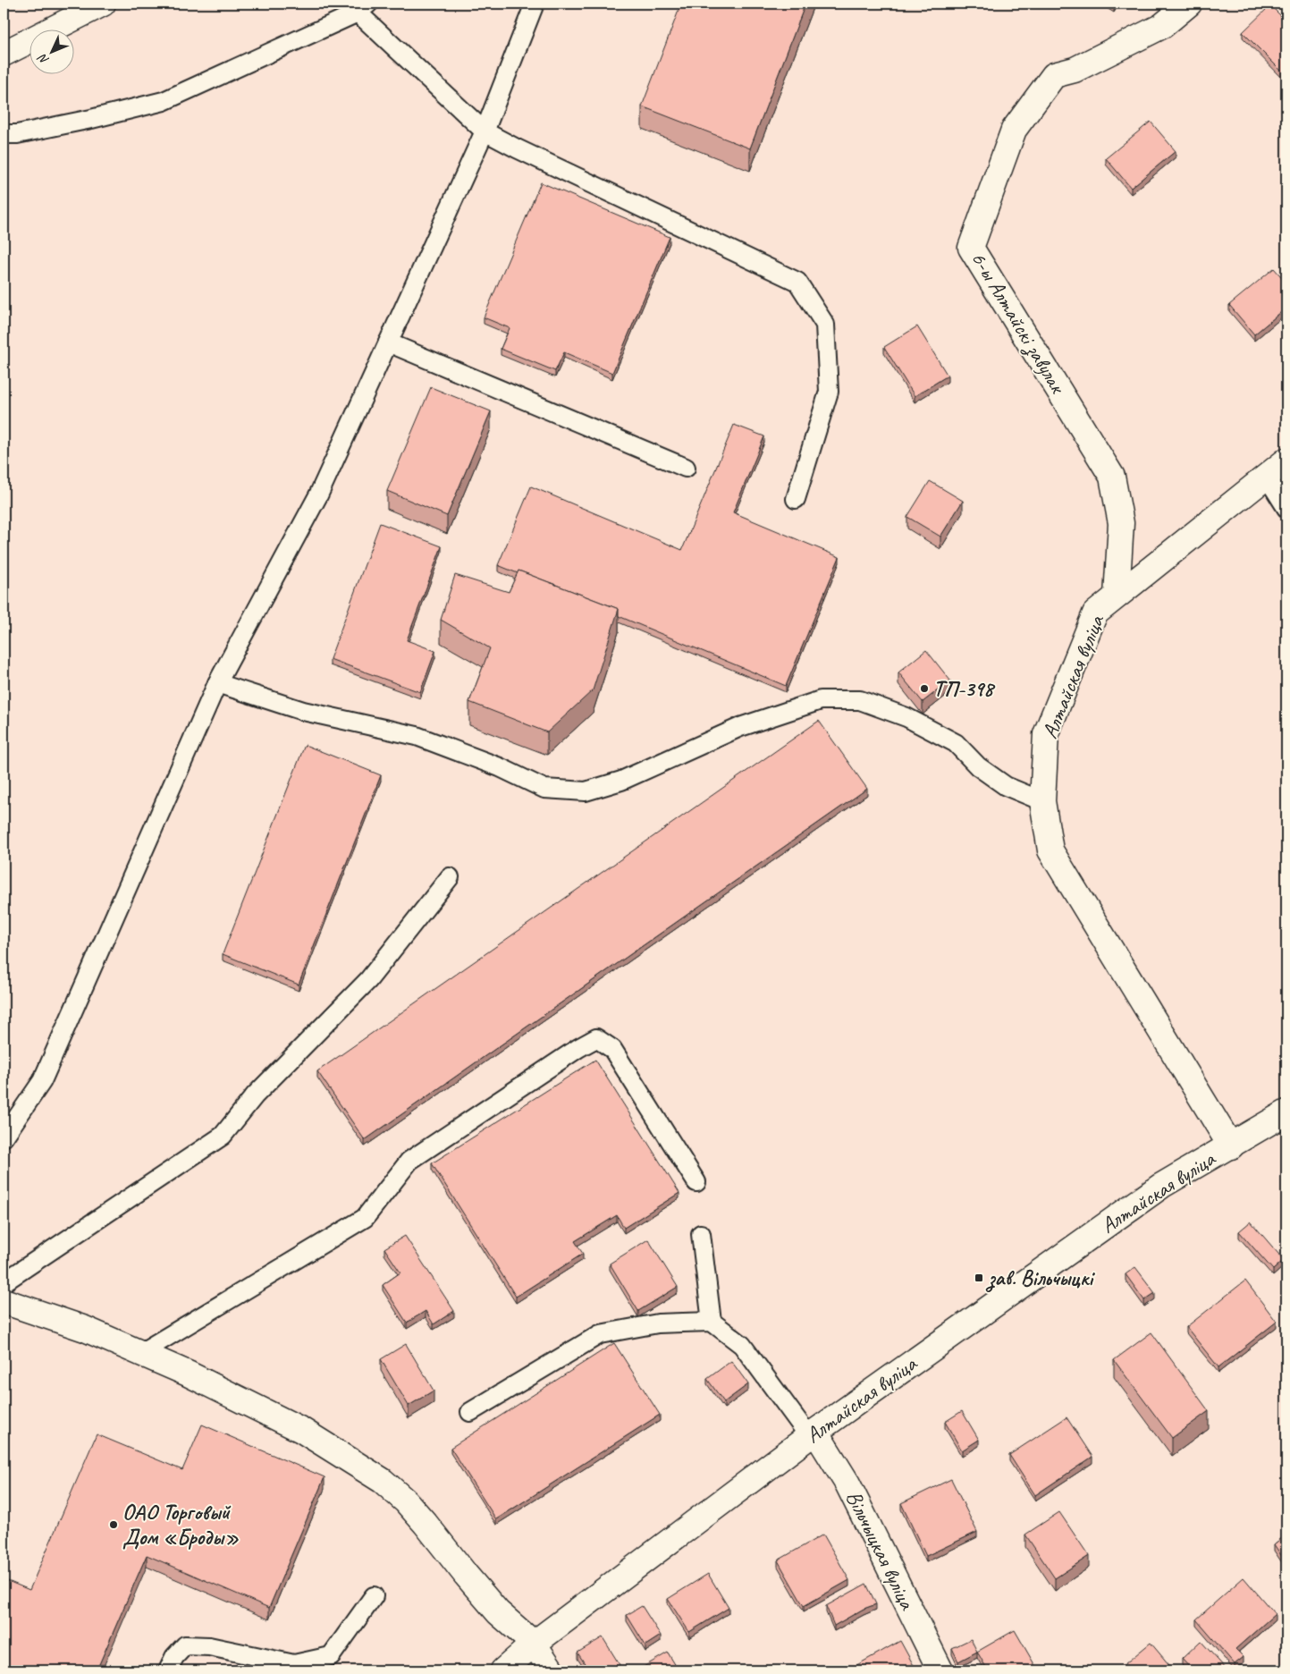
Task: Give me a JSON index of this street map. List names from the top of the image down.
{
  "streets": {
    "street": ["6-ы Алтайскі завулак", "Алтайская вуліца", "Вільчыцкая вуліца"]
  },
  "crossings": [
    ["6-ы Алтайскі завулак", "Алтайская вуліца"],
    ["Алтайская вуліца", "Вільчыцкая вуліца"]
  ],
  "places": {
    "other": ["ТП-398", "ОАО Торговый Дом «Броды»"],
    "transit": ["зав. Вільчыцкі"]
  },
  "north": "bottom left"
}
